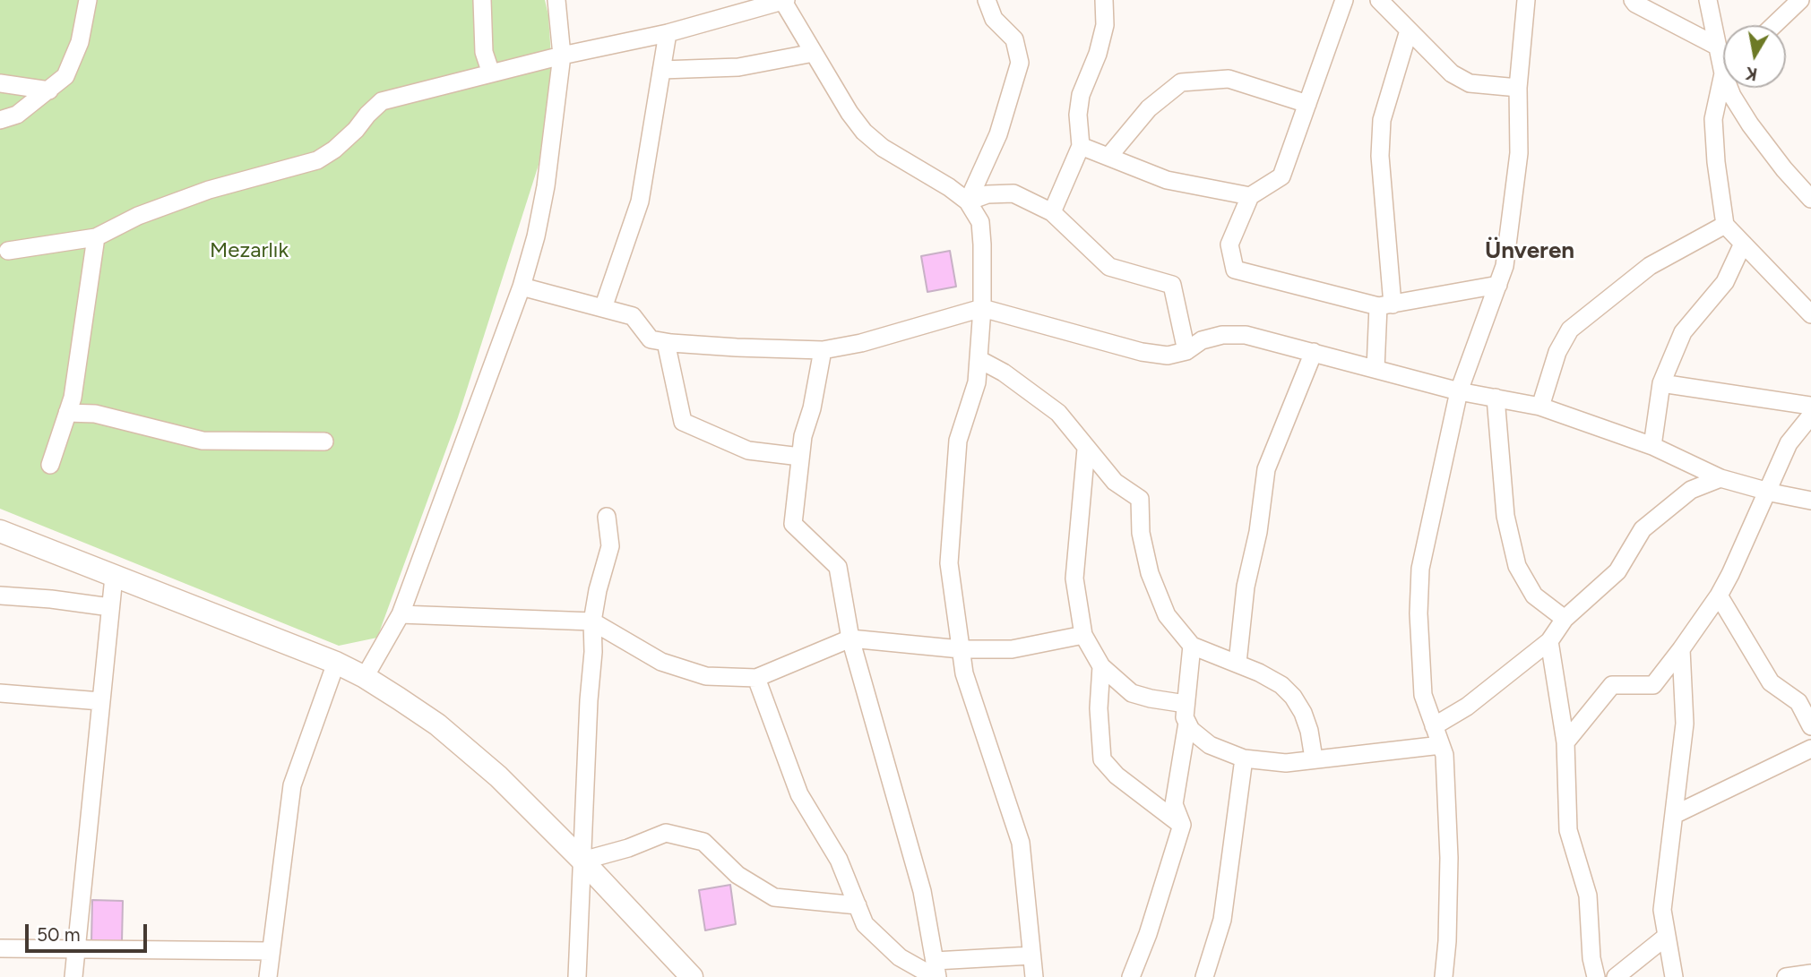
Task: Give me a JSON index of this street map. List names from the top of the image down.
{
  "districts": ["Ünveren"],
  "parks": ["Mezarlık"],
  "scale_bar": "50 m",
  "north": "bottom"
}
